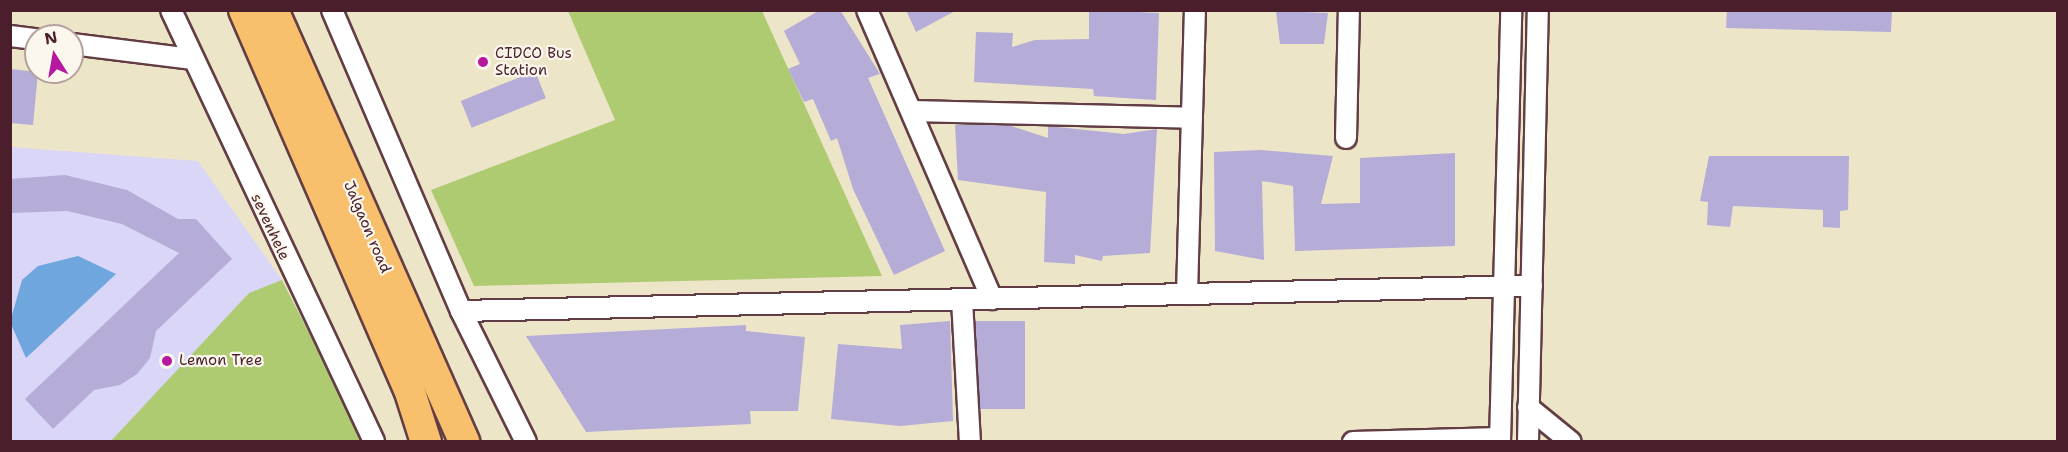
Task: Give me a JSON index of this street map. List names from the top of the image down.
{
  "streets": {
    "highway": ["Jalgaon road"],
    "street": ["sevenhele"]
  },
  "places": ["CIDCO Bus Station", "Lemon Tree"],
  "north": "top"
}
